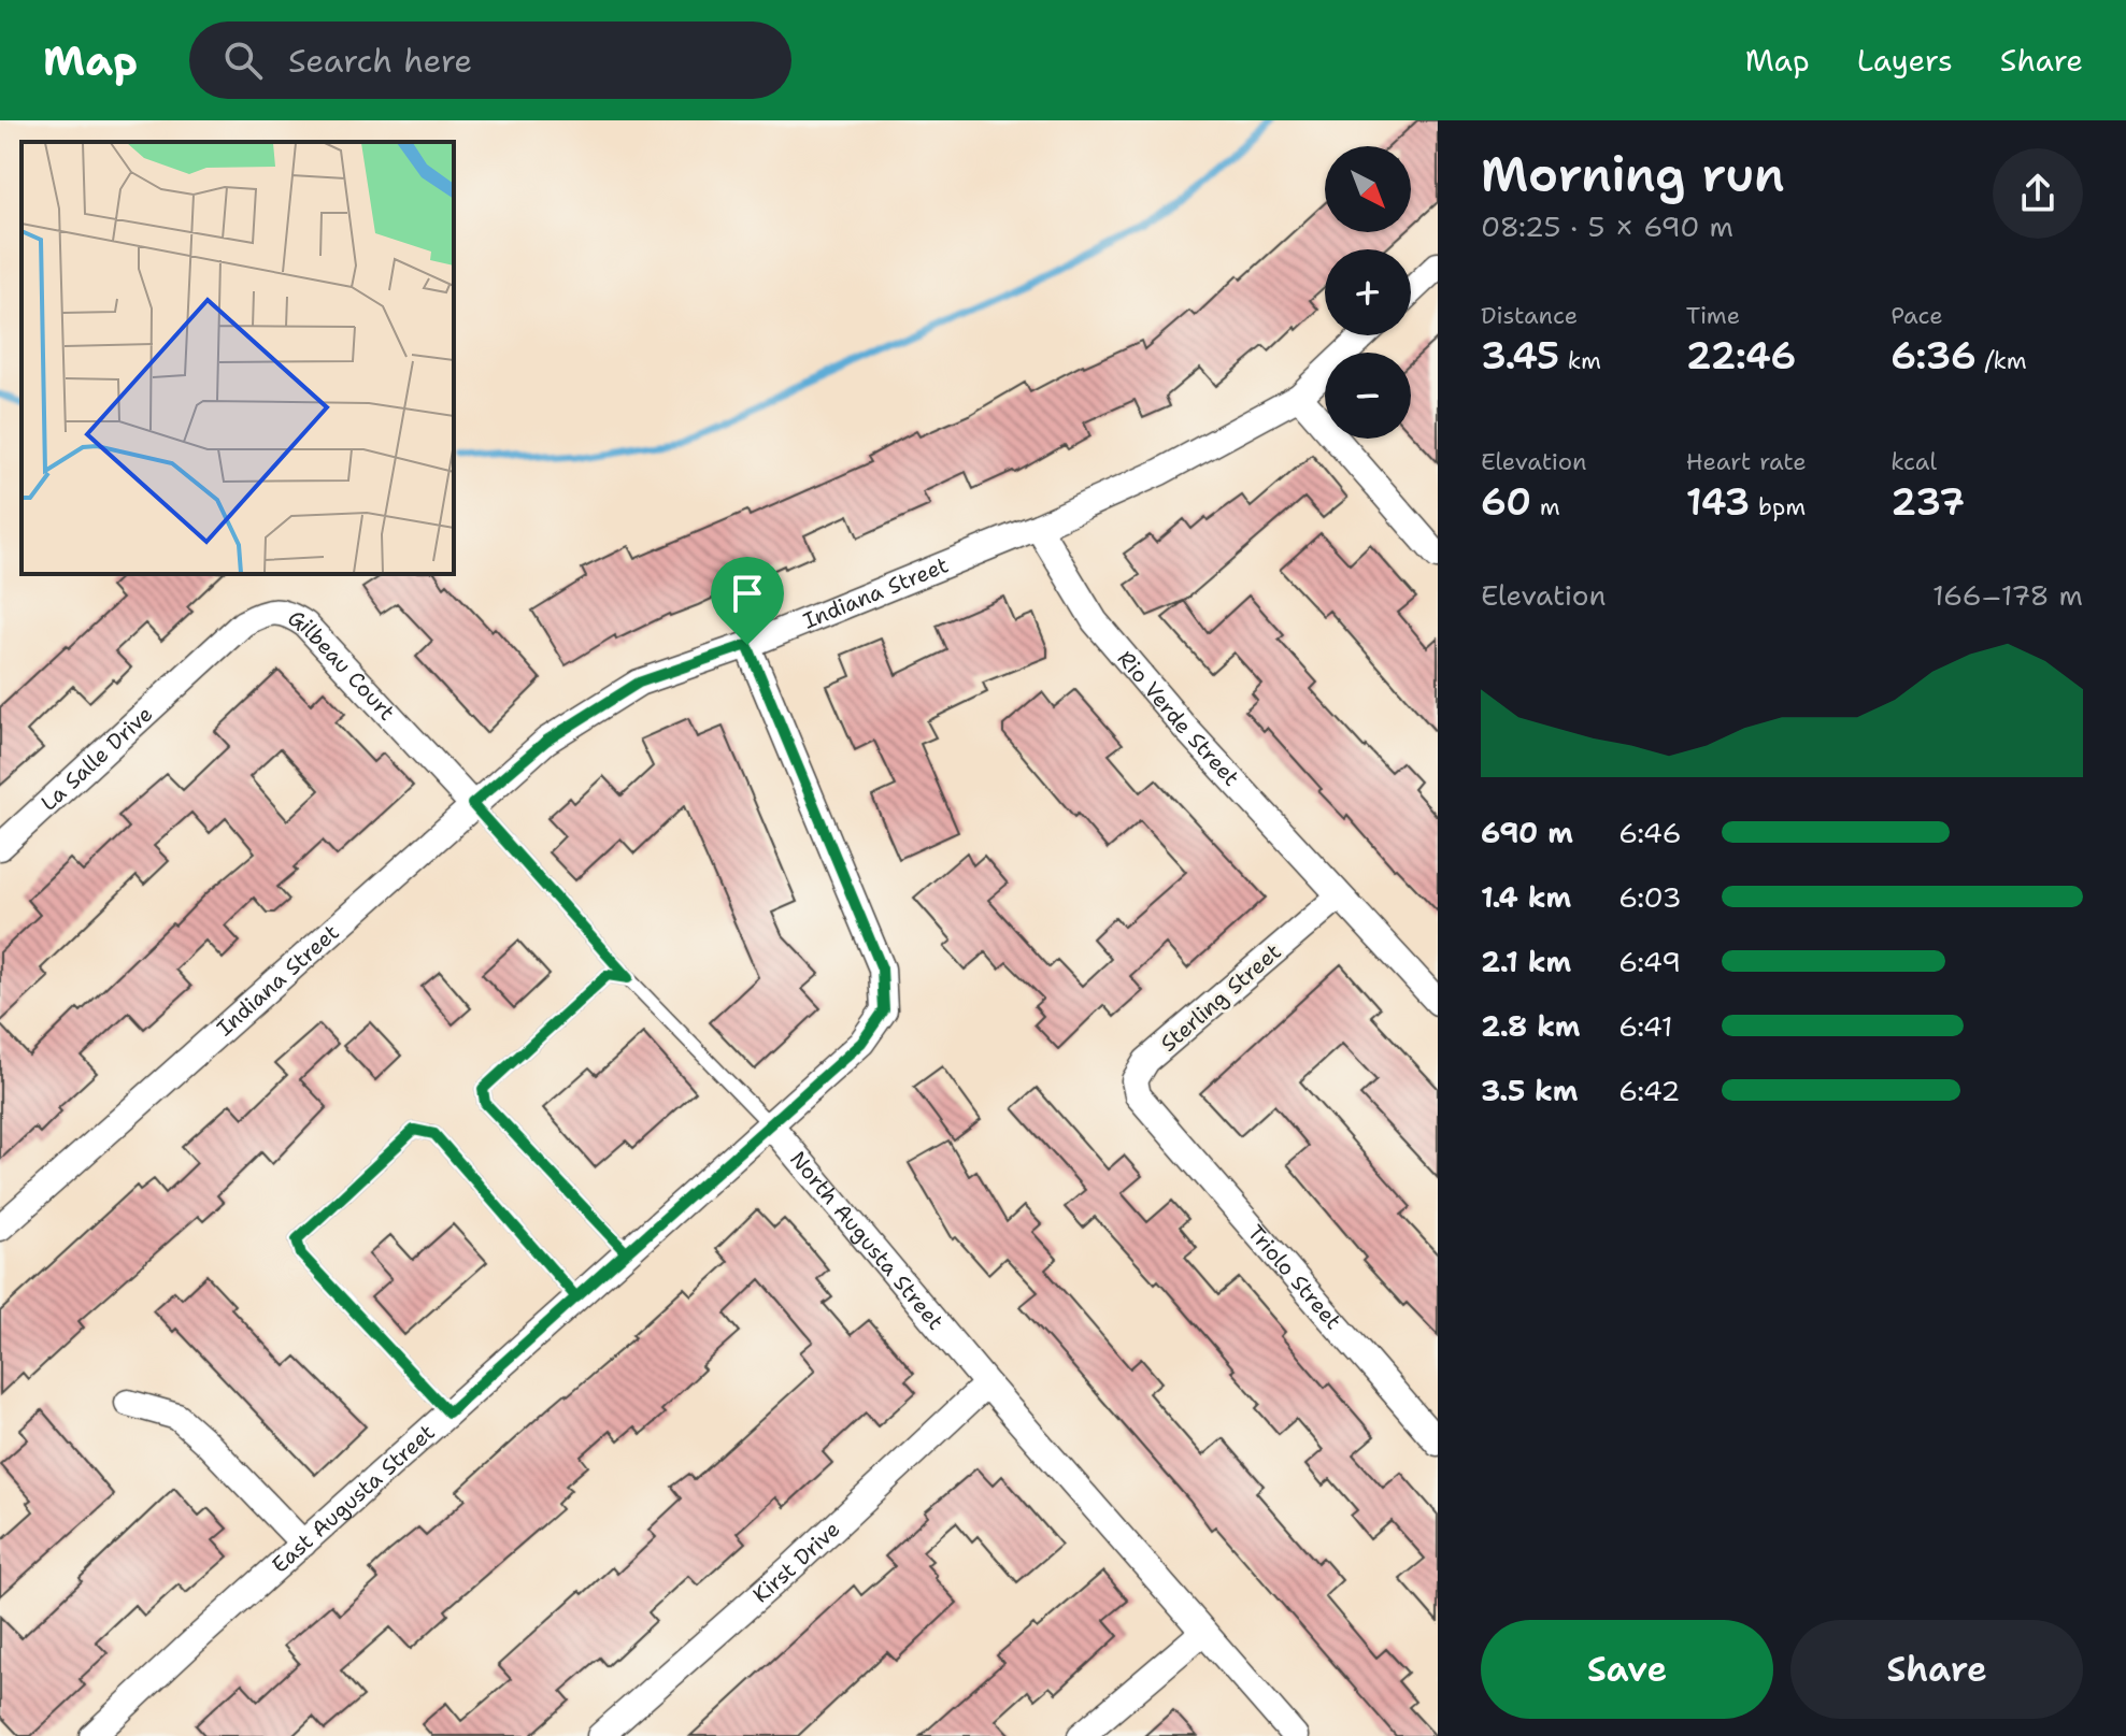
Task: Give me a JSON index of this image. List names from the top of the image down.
{
  "streets": {
    "street": [
      "Indiana Street",
      "Gilbeau Court",
      "Rio Verde Street",
      "La Salle Drive",
      "Sterling Street",
      "North Augusta Street",
      "Triolo Street",
      "East Augusta Street",
      "Kirst Drive"
    ]
  },
  "crossings": [
    ["Indiana Street", "Gilbeau Court"],
    ["Indiana Street", "Rio Verde Street"],
    ["Gilbeau Court", "La Salle Drive"],
    ["Rio Verde Street", "Sterling Street"],
    ["Sterling Street", "Triolo Street"],
    ["North Augusta Street", "East Augusta Street"],
    ["North Augusta Street", "Kirst Drive"]
  ],
  "north": "bottom right",
  "page": {
    "header": "Map",
    "search": "Search here",
    "nav": ["Map", "Layers", "Share"],
    "heading": ["Morning run", "08:25 · 5 × 690 m"],
    "map_buttons": ["+", "−"],
    "stats": [
      ["Distance", "3.45 km"],
      ["Time", "22:46"],
      ["Pace", "6:36 /km"],
      ["Elevation", "60 m"],
      ["Heart rate", "143 bpm"],
      ["kcal", "237"]
    ],
    "chart": ["Elevation", "166–178 m"],
    "list": [
      {
        "name": "690 m",
        "note": "6:46"
      },
      {
        "name": "1.4 km",
        "note": "6:03"
      },
      {
        "name": "2.1 km",
        "note": "6:49"
      },
      {
        "name": "2.8 km",
        "note": "6:41"
      },
      {
        "name": "3.5 km",
        "note": "6:42"
      }
    ],
    "buttons": ["Save", "Share"]
  }
}
